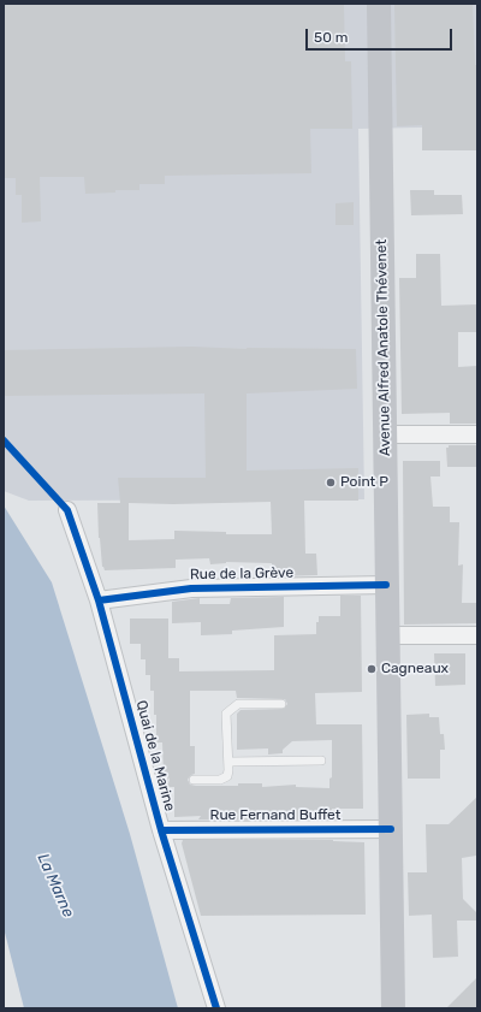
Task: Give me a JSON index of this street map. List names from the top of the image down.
{
  "streets": {
    "main road": ["Avenue Alfred Anatole Thévenet"],
    "street": ["Rue de la Grève", "Quai de la Marine", "Rue Fernand Buffet"]
  },
  "crossings": [
    ["Avenue Alfred Anatole Thévenet", "Rue de la Grève"],
    ["Avenue Alfred Anatole Thévenet", "Rue Fernand Buffet"],
    ["Rue de la Grève", "Quai de la Marine"],
    ["Quai de la Marine", "Rue Fernand Buffet"]
  ],
  "water": ["La Marne"],
  "places": ["Point P", "Cagneaux"],
  "scale_bar": "50 m"
}
